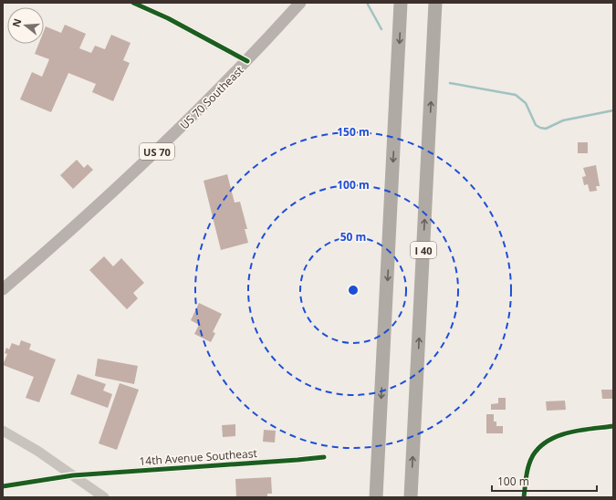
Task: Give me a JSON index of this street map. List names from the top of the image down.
{
  "streets": {
    "highway": ["I 40"],
    "main road": ["US 70 Southeast", "US 70"],
    "street": ["14th Avenue Southeast"]
  },
  "scale_bar": "100 m",
  "north": "left",
  "rings": ["150 m", "100 m", "50 m"]
}
